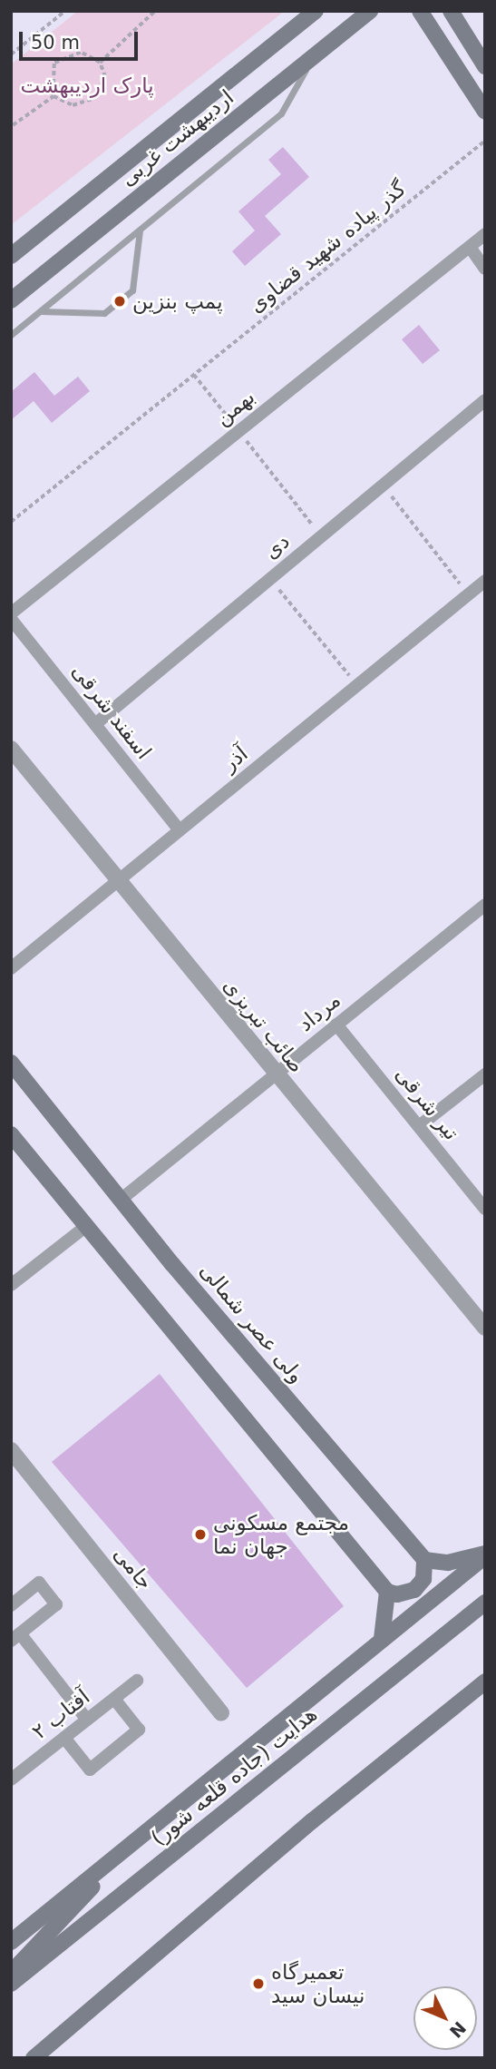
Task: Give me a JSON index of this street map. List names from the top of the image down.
{
  "streets": {
    "main road": ["اردیبهشت غربی", "ولی عصر شمالی", "هدایت (جاده قلعه شور)"],
    "street": [
      "بهمن",
      "دی",
      "اسفند شرقی",
      "آذر",
      "مرداد",
      "صائب تبریزی",
      "تیر شرقی",
      "جامی",
      "آفتاب ۲"
    ],
    "path": ["گذر پیاده شهید قضاوی"]
  },
  "crossings": [
    ["دی", "اسفند شرقی"],
    ["اسفند شرقی", "آذر"],
    ["آذر", "صائب تبریزی"],
    ["مرداد", "صائب تبریزی"],
    ["مرداد", "تیر شرقی"],
    ["مرداد", "ولی عصر شمالی"]
  ],
  "parks": ["پارک اردیبهشت"],
  "places": ["پمپ بنزین", "مجتمع مسکونی جهان نما", "تعمیرگاه نیسان سید"],
  "scale_bar": "50 m",
  "north": "bottom right"
}
